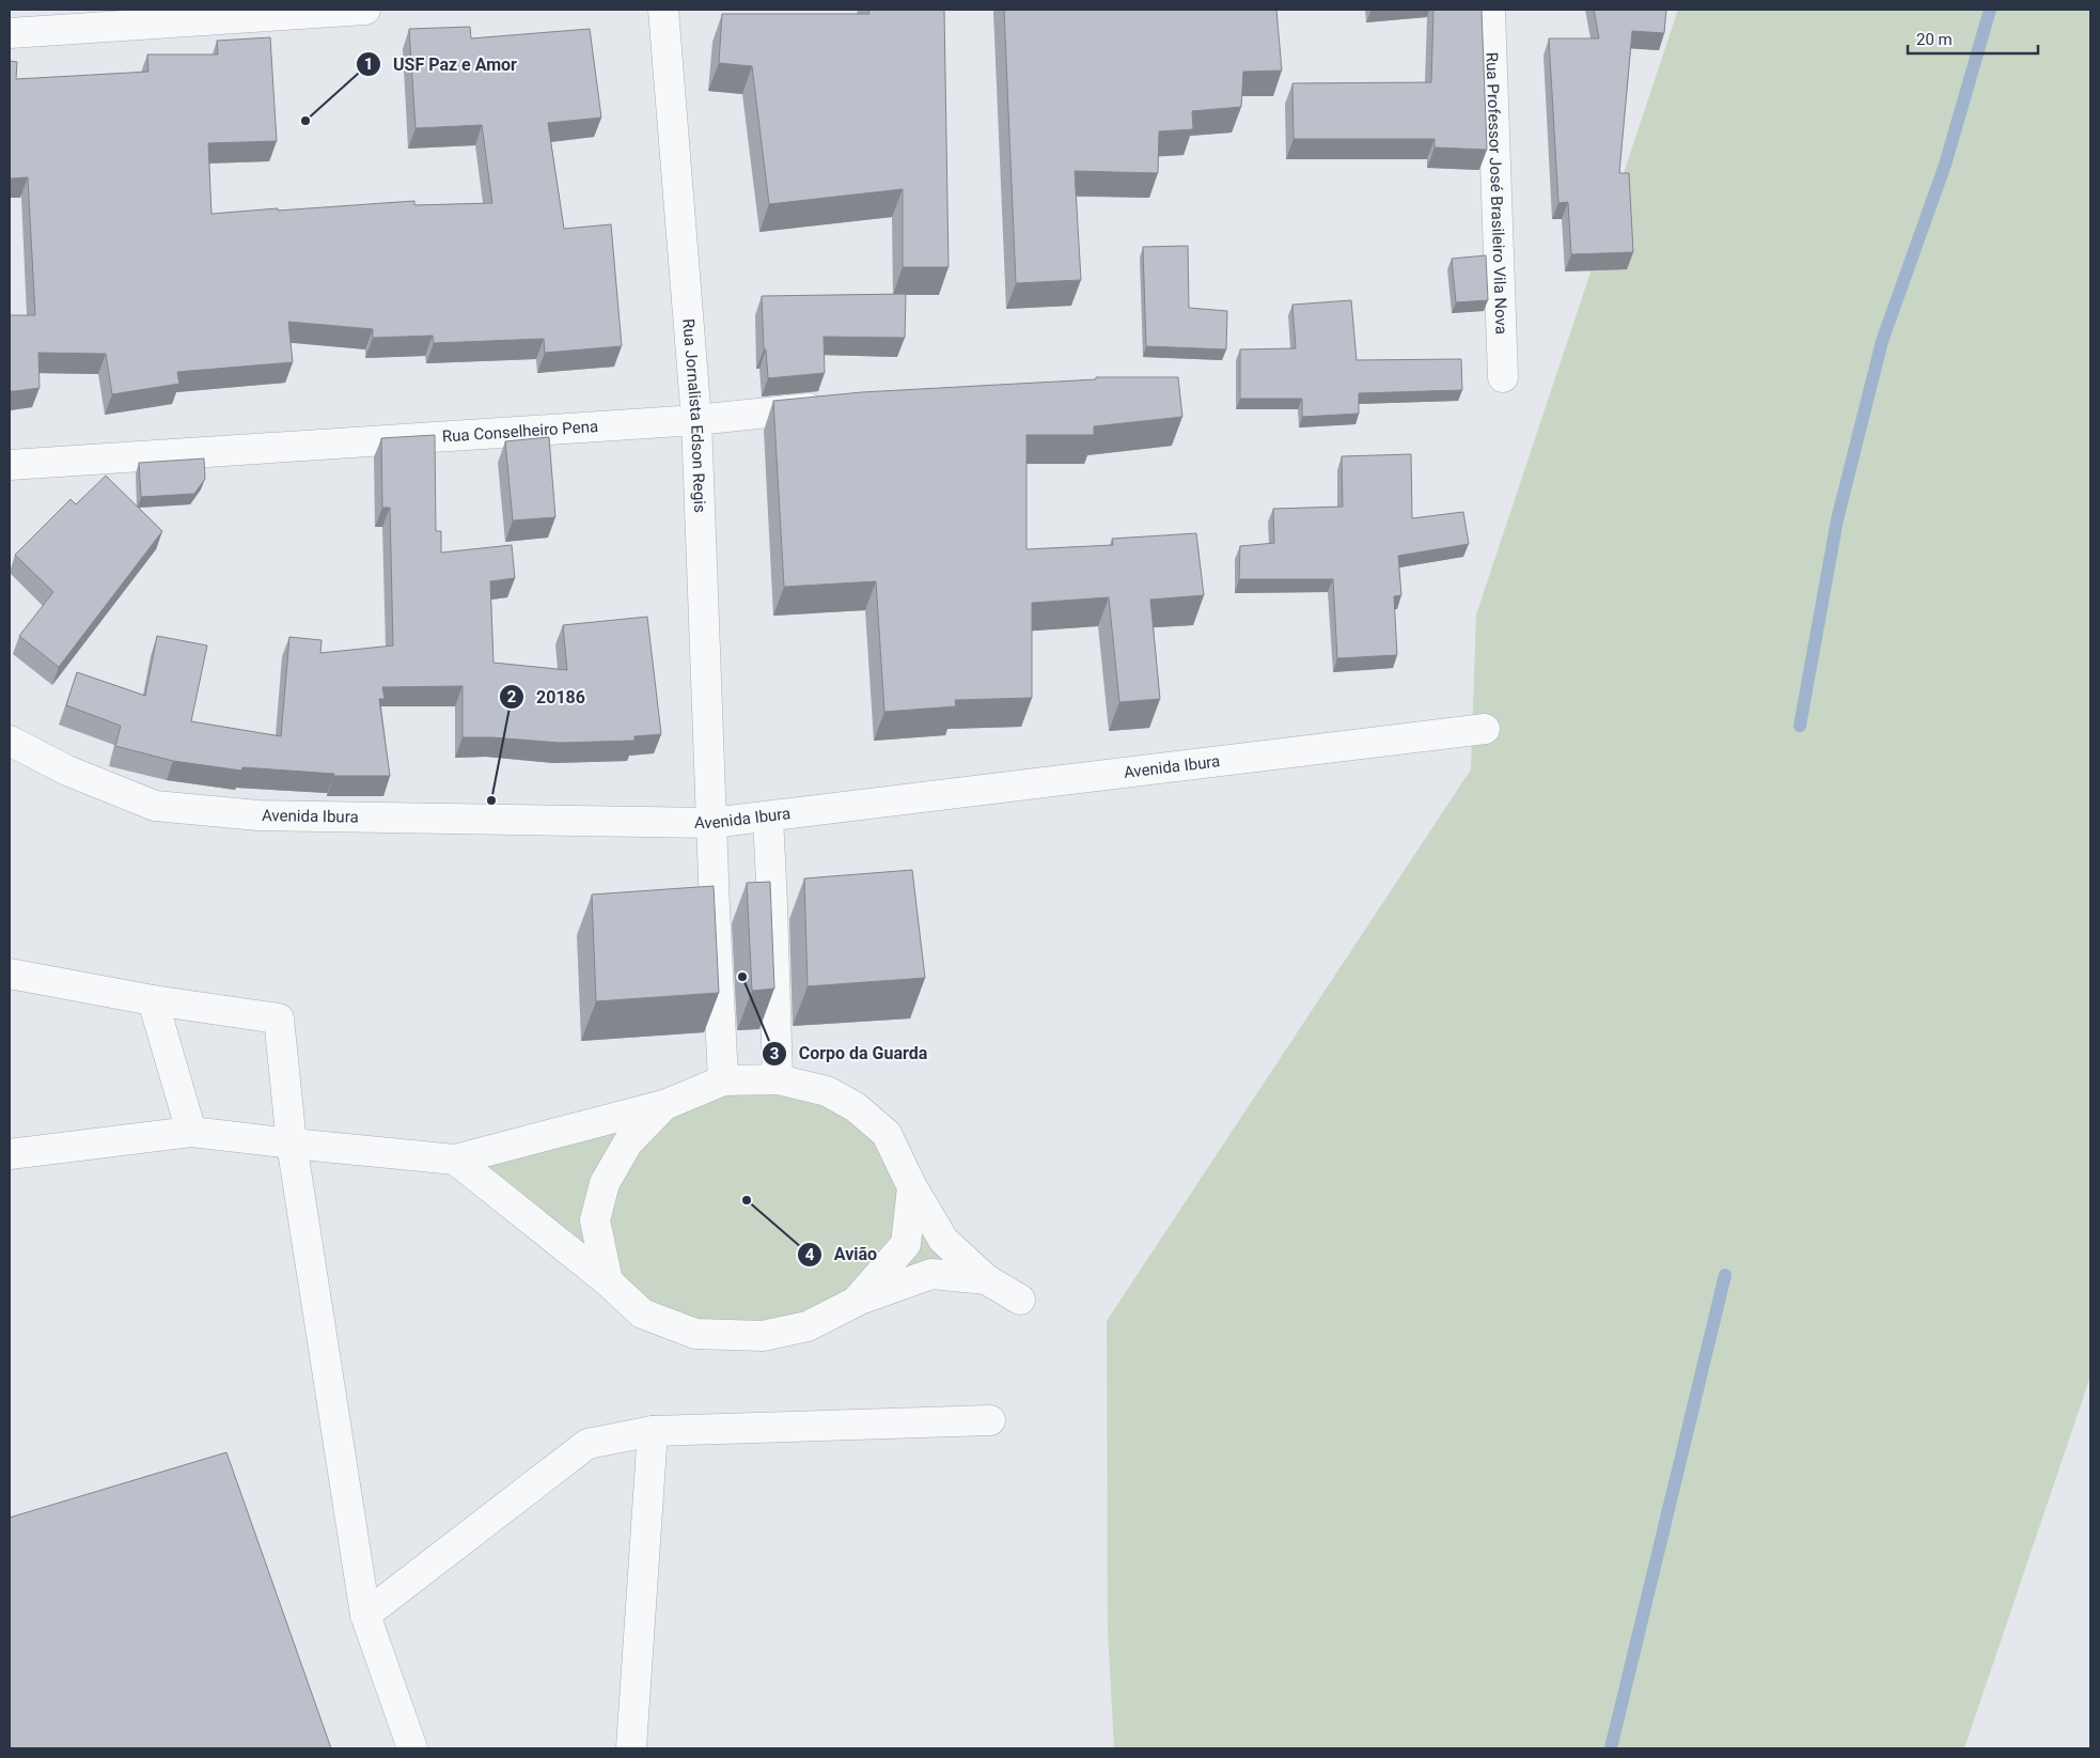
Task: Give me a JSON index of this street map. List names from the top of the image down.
{
  "streets": {
    "street": [
      "Rua Professor José Brasileiro Vila Nova",
      "Rua Jornalista Edson Regis",
      "Rua Conselheiro Pena",
      "Avenida Ibura"
    ]
  },
  "crossings": [
    ["Rua Jornalista Edson Regis", "Rua Conselheiro Pena"],
    ["Rua Jornalista Edson Regis", "Avenida Ibura"]
  ],
  "places": [
    "USF Paz e Amor",
    "20186",
    "Corpo da Guarda",
    "Avião"
  ],
  "scale_bar": "20 m"
}
